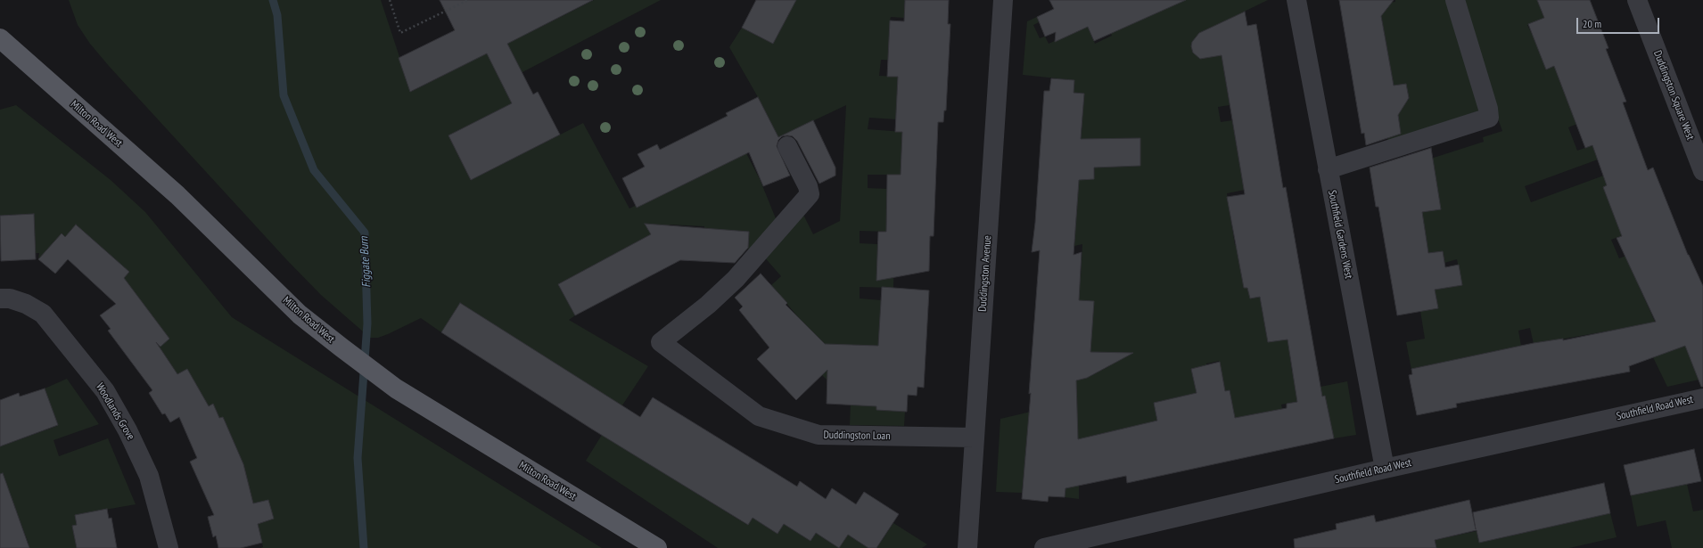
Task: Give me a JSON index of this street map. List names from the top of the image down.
{
  "streets": {
    "main road": ["Milton Road West"],
    "street": [
      "Duddingston Square West",
      "Southfield Gardens West",
      "Duddingston Avenue",
      "Southfield Road West",
      "Woodlands Grove",
      "Duddingston Loan"
    ]
  },
  "crossings": [
    ["Southfield Gardens West", "Southfield Road West"],
    ["Duddingston Avenue", "Duddingston Loan"]
  ],
  "water": ["Figgate Burn"],
  "scale_bar": "20 m"
}
